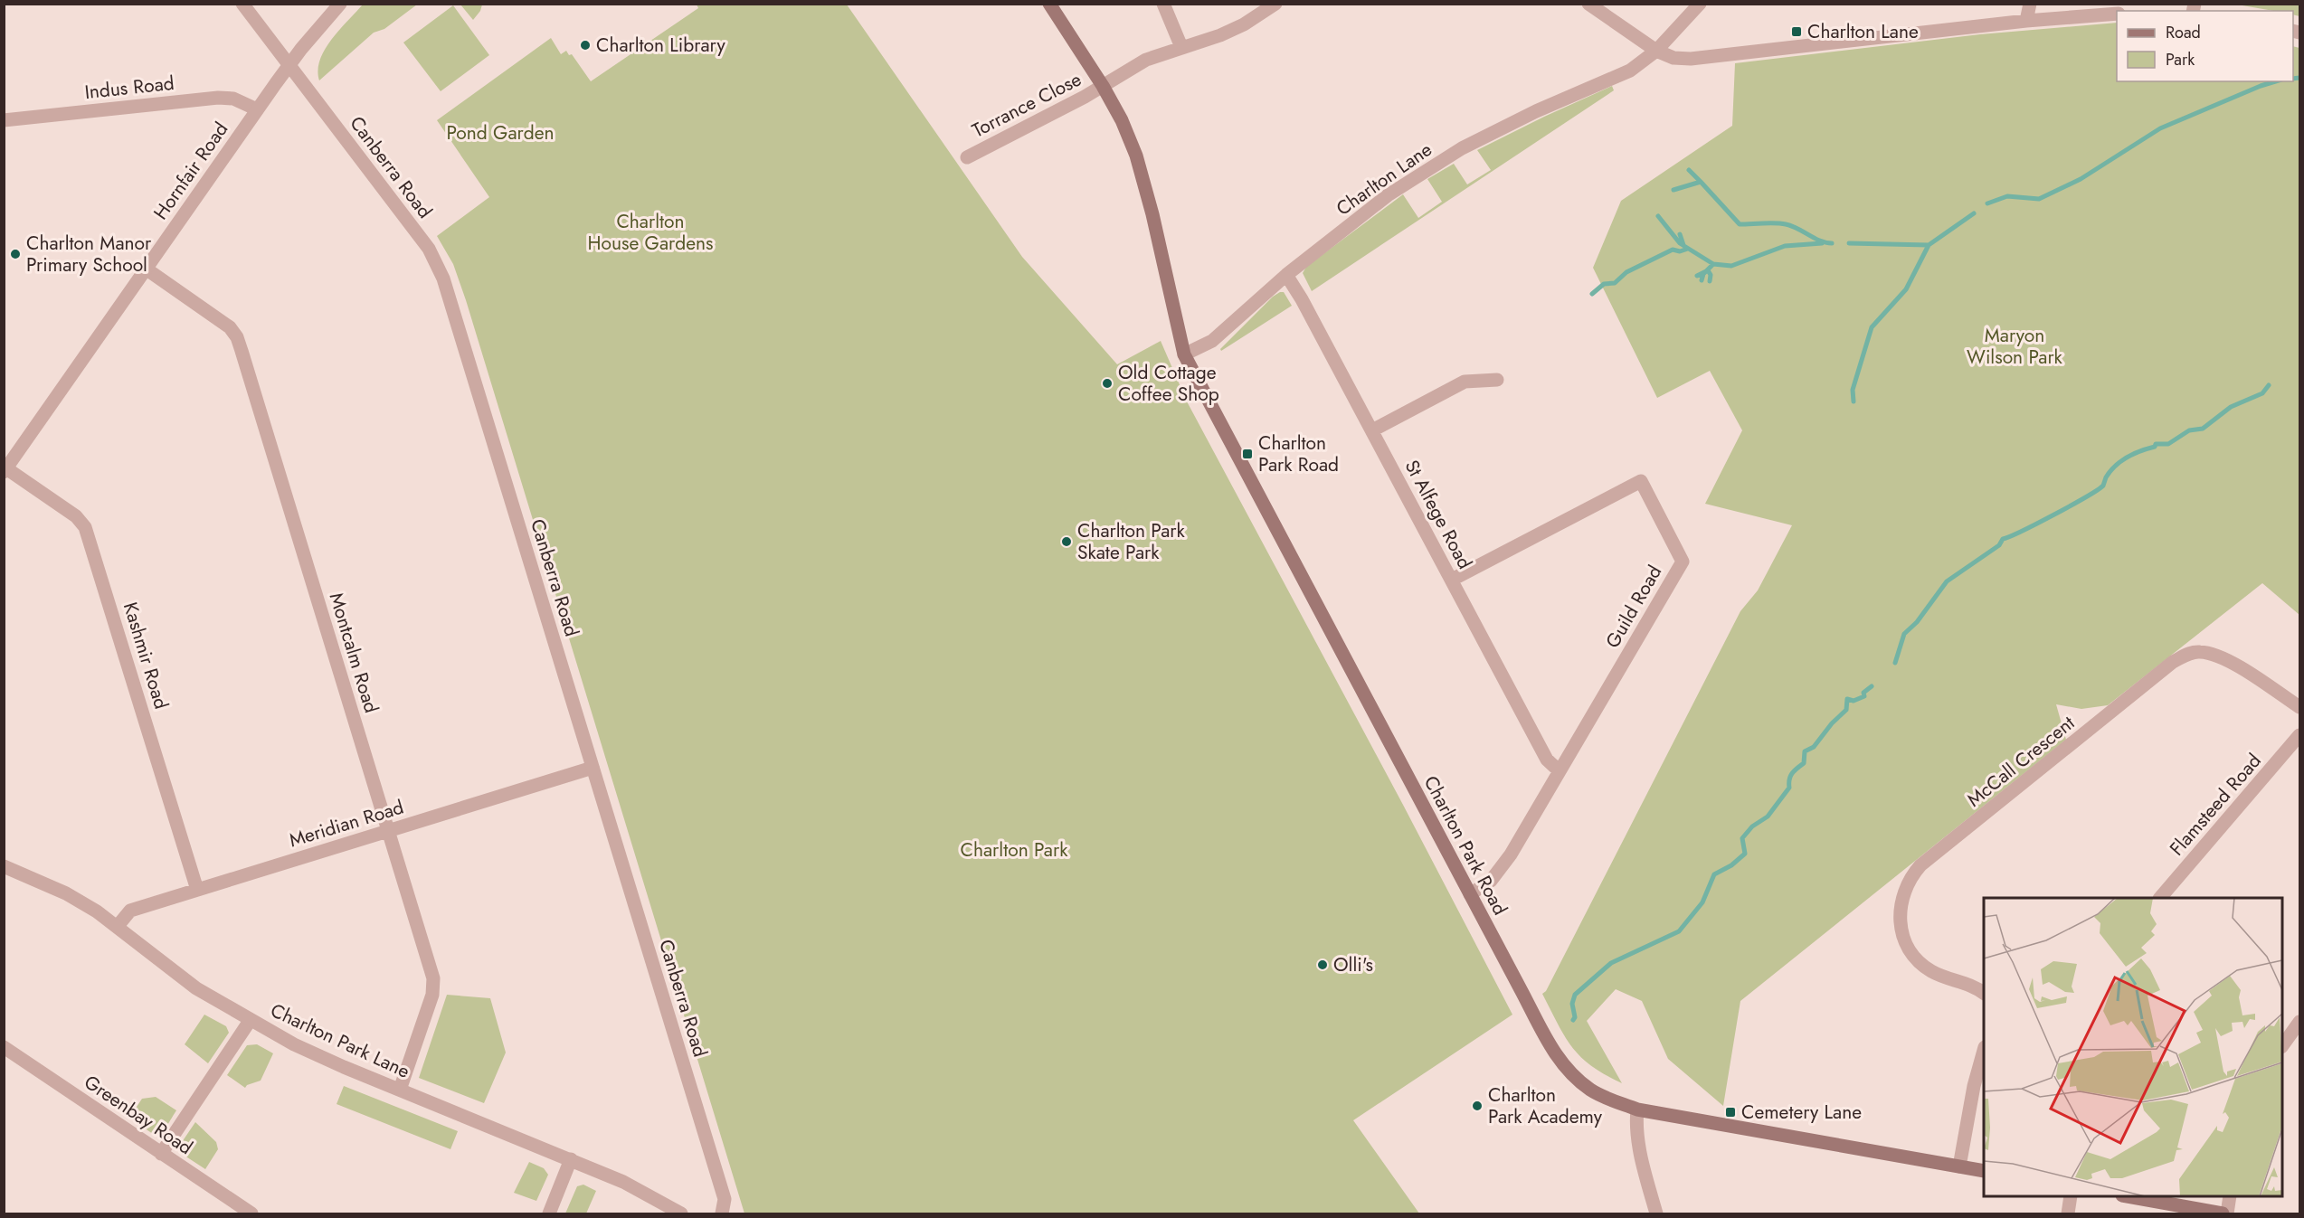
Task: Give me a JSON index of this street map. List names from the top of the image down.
{
  "streets": {
    "main road": ["Charlton Park Road"],
    "street": [
      "Indus Road",
      "Torrance Close",
      "Canberra Road",
      "Hornfair Road",
      "Charlton Lane",
      "St Alfege Road",
      "Guild Road",
      "Montcalm Road",
      "Kashmir Road",
      "McCall Crescent",
      "Flamsteed Road",
      "Meridian Road",
      "Charlton Park Lane",
      "Greenbay Road"
    ]
  },
  "crossings": [
    ["Indus Road", "Hornfair Road"],
    ["Torrance Close", "Charlton Park Road"],
    ["Canberra Road", "Hornfair Road"],
    ["Canberra Road", "Meridian Road"],
    ["Hornfair Road", "Montcalm Road"],
    ["Hornfair Road", "Kashmir Road"],
    ["Charlton Lane", "St Alfege Road"],
    ["Charlton Lane", "Charlton Park Road"],
    ["St Alfege Road", "Guild Road"],
    ["Guild Road", "Charlton Park Road"],
    ["Montcalm Road", "Meridian Road"],
    ["Montcalm Road", "Charlton Park Lane"],
    ["Kashmir Road", "Meridian Road"],
    ["Meridian Road", "Charlton Park Lane"]
  ],
  "parks": [
    "Pond Garden",
    "Charlton House Gardens",
    "Maryon Wilson Park",
    "Charlton Park"
  ],
  "places": {
    "transit": ["Charlton Lane", "Charlton Park Road", "Cemetery Lane"],
    "other": [
      "Charlton Library",
      "Charlton Manor Primary School",
      "Old Cottage Coffee Shop",
      "Charlton Park Skate Park",
      "Olli's",
      "Charlton Park Academy"
    ]
  },
  "legend": ["Road", "Park"]
}
